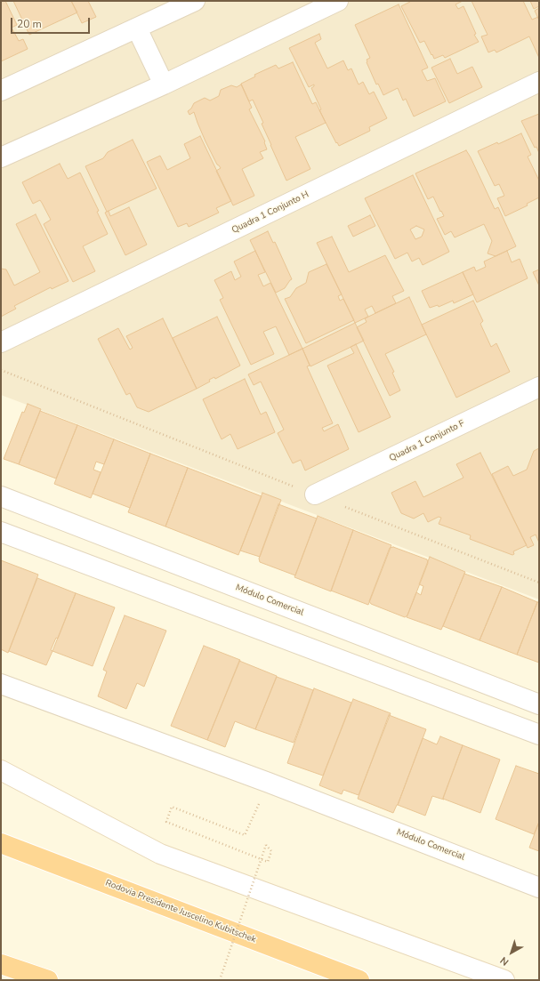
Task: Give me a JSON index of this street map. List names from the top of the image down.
{
  "streets": {
    "highway": ["Rodovia Presidente Juscelino Kubitschek"],
    "street": ["Quadra 1 Conjunto H", "Quadra 1 Conjunto F", "Módulo Comercial"]
  },
  "scale_bar": "20 m",
  "north": "bottom left"
}
